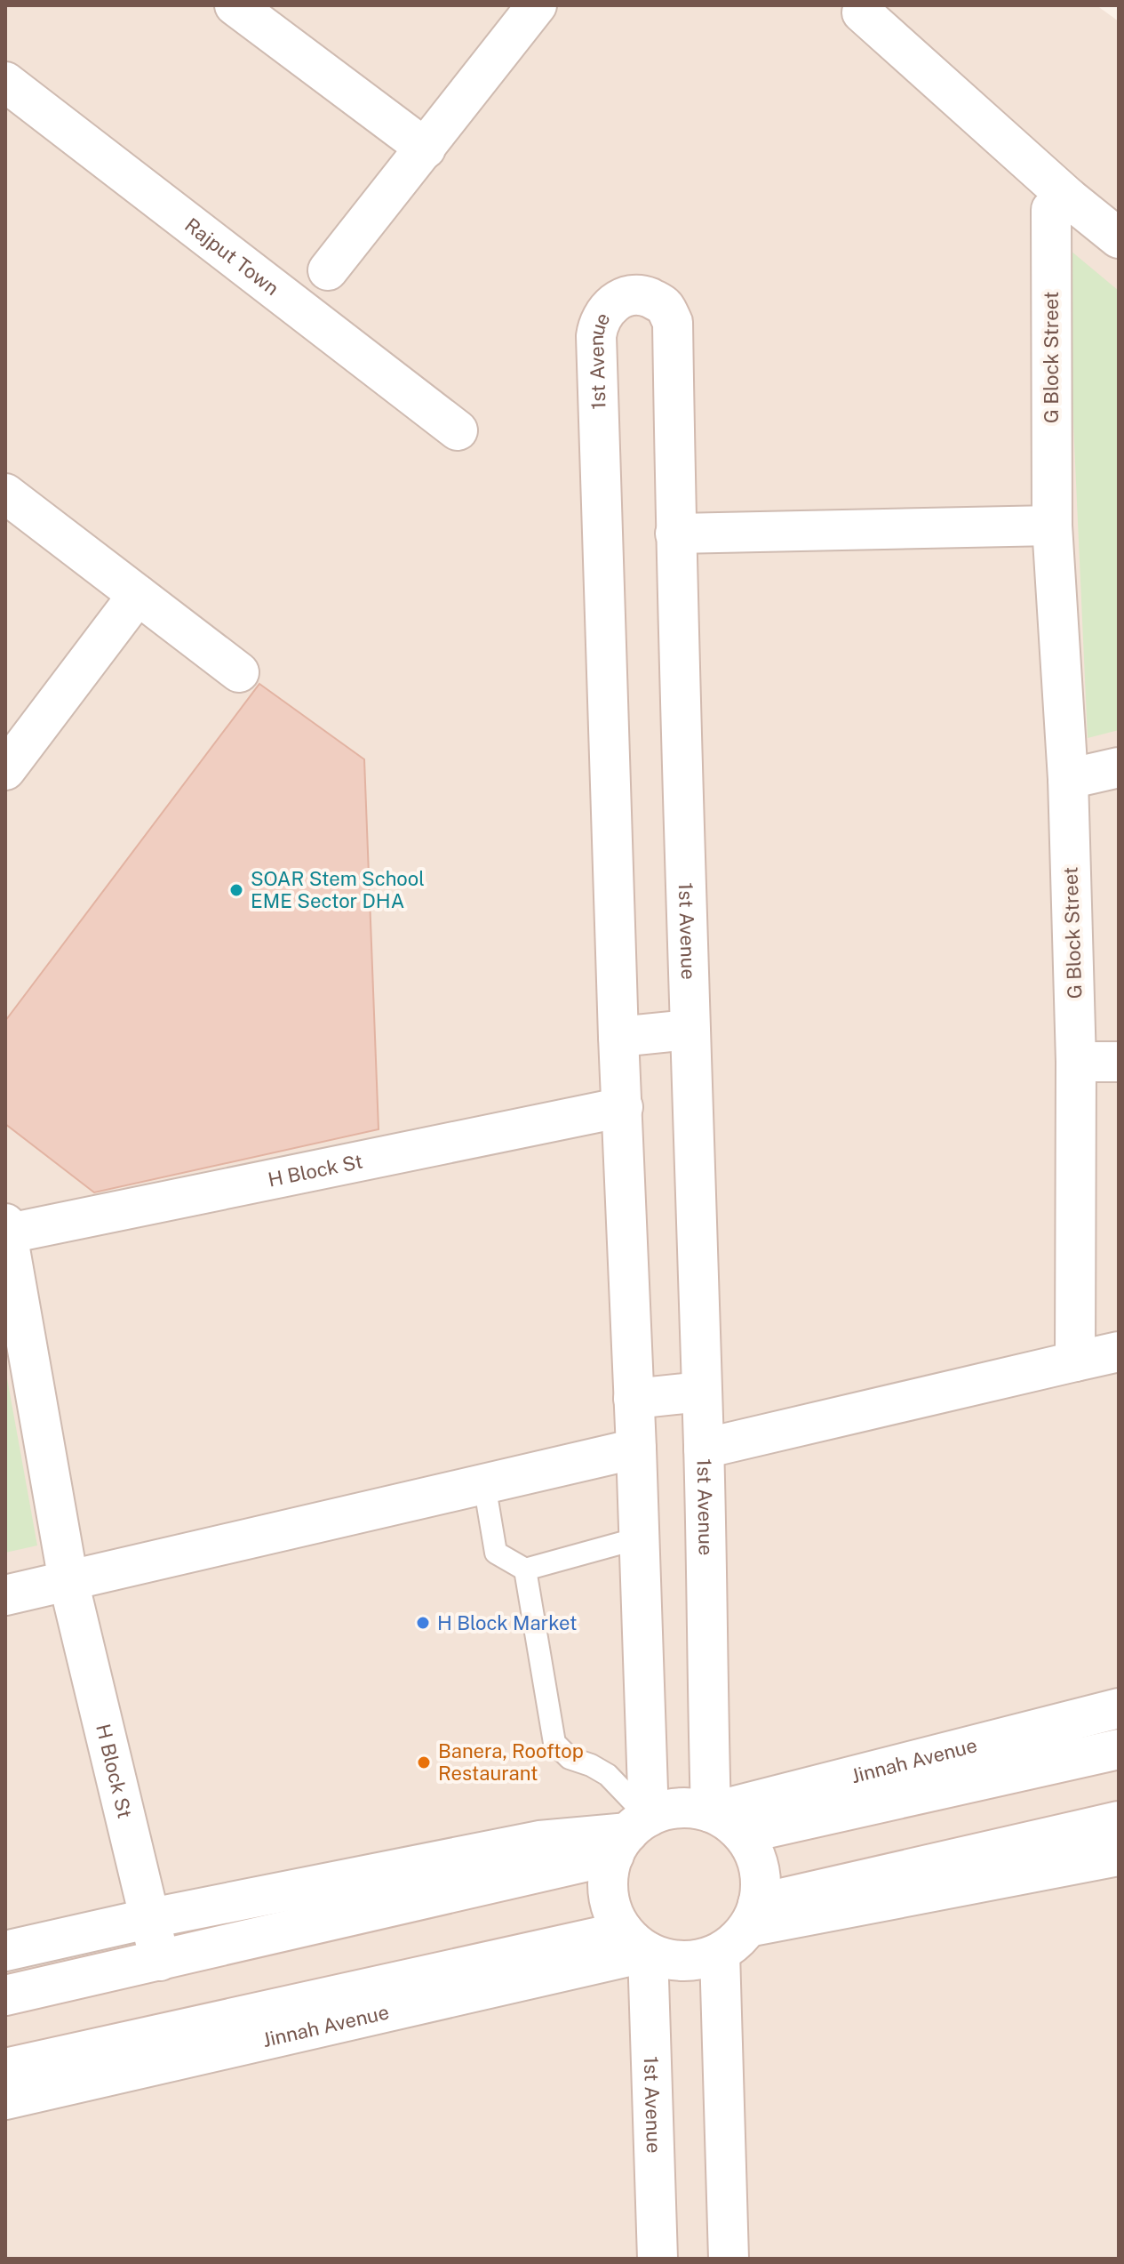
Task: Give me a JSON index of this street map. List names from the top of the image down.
{
  "streets": {
    "street": [
      "Rajput Town",
      "G Block Street",
      "1st Avenue",
      "H Block St",
      "Jinnah Avenue"
    ]
  },
  "crossings": [
    ["1st Avenue", "H Block St"],
    ["1st Avenue", "Jinnah Avenue"]
  ],
  "places": ["SOAR Stem School EME Sector DHA", "H Block Market", "Banera, Rooftop Restaurant"]
}
